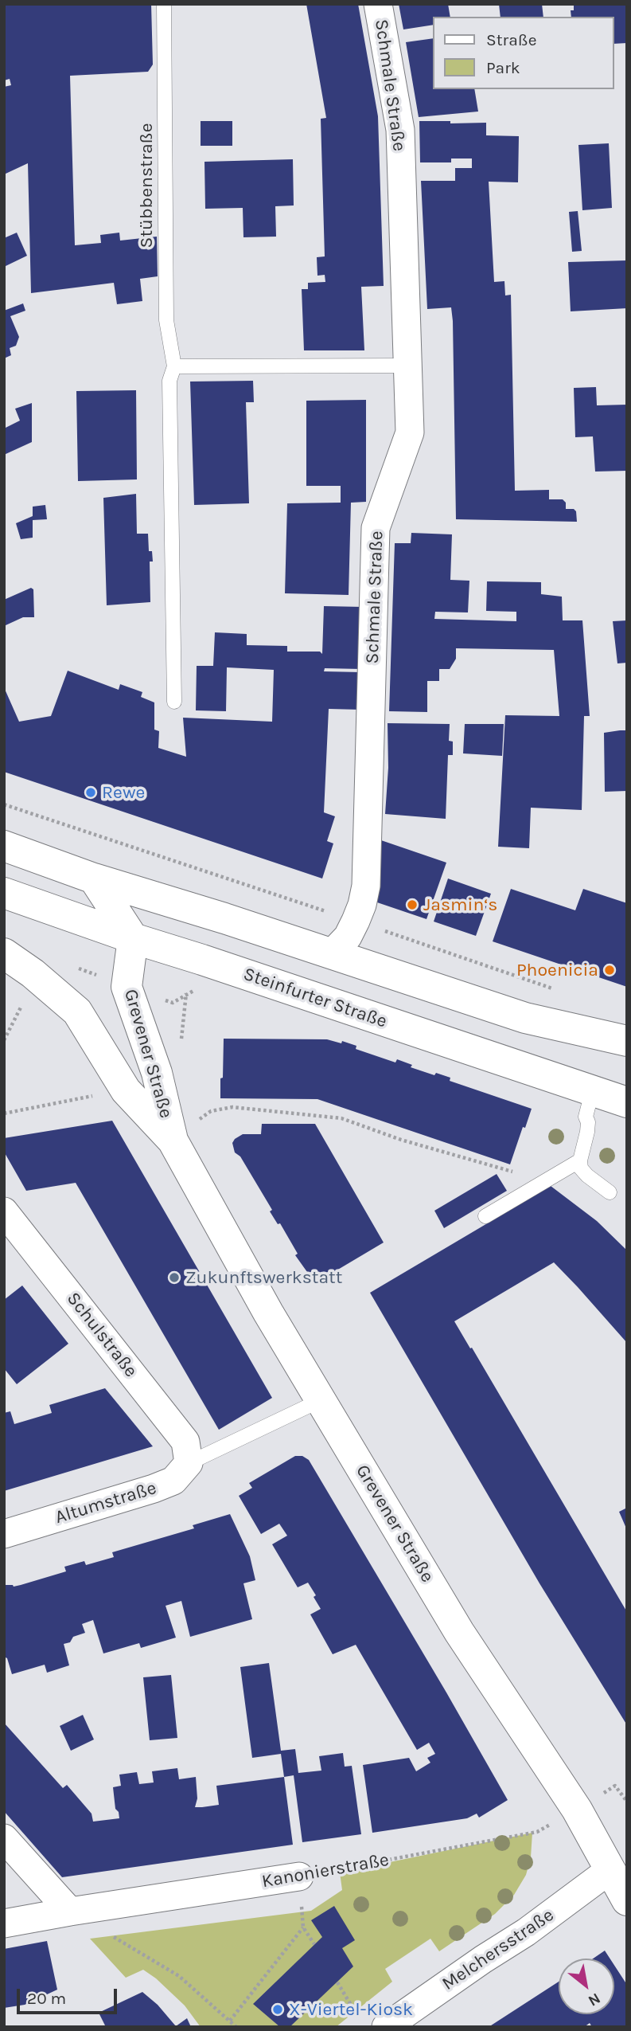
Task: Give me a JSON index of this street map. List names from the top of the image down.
{
  "streets": {
    "main road": ["Steinfurter Straße", "Grevener Straße"],
    "street": [
      "Schmale Straße",
      "Schulstraße",
      "Altumstraße",
      "Kanonierstraße",
      "Melchersstraße"
    ],
    "lane": ["Stübbenstraße"]
  },
  "crossings": [
    ["Steinfurter Straße", "Grevener Straße"],
    ["Grevener Straße", "Altumstraße"],
    ["Grevener Straße", "Kanonierstraße"],
    ["Grevener Straße", "Melchersstraße"],
    ["Schulstraße", "Altumstraße"]
  ],
  "places": [
    "Rewe",
    "Jasmin‘s",
    "Phoenicia",
    "Zukunftswerkstatt",
    "X-Viertel-Kiosk"
  ],
  "legend": ["Straße", "Park"],
  "scale_bar": "20 m",
  "north": "bottom right"
}
